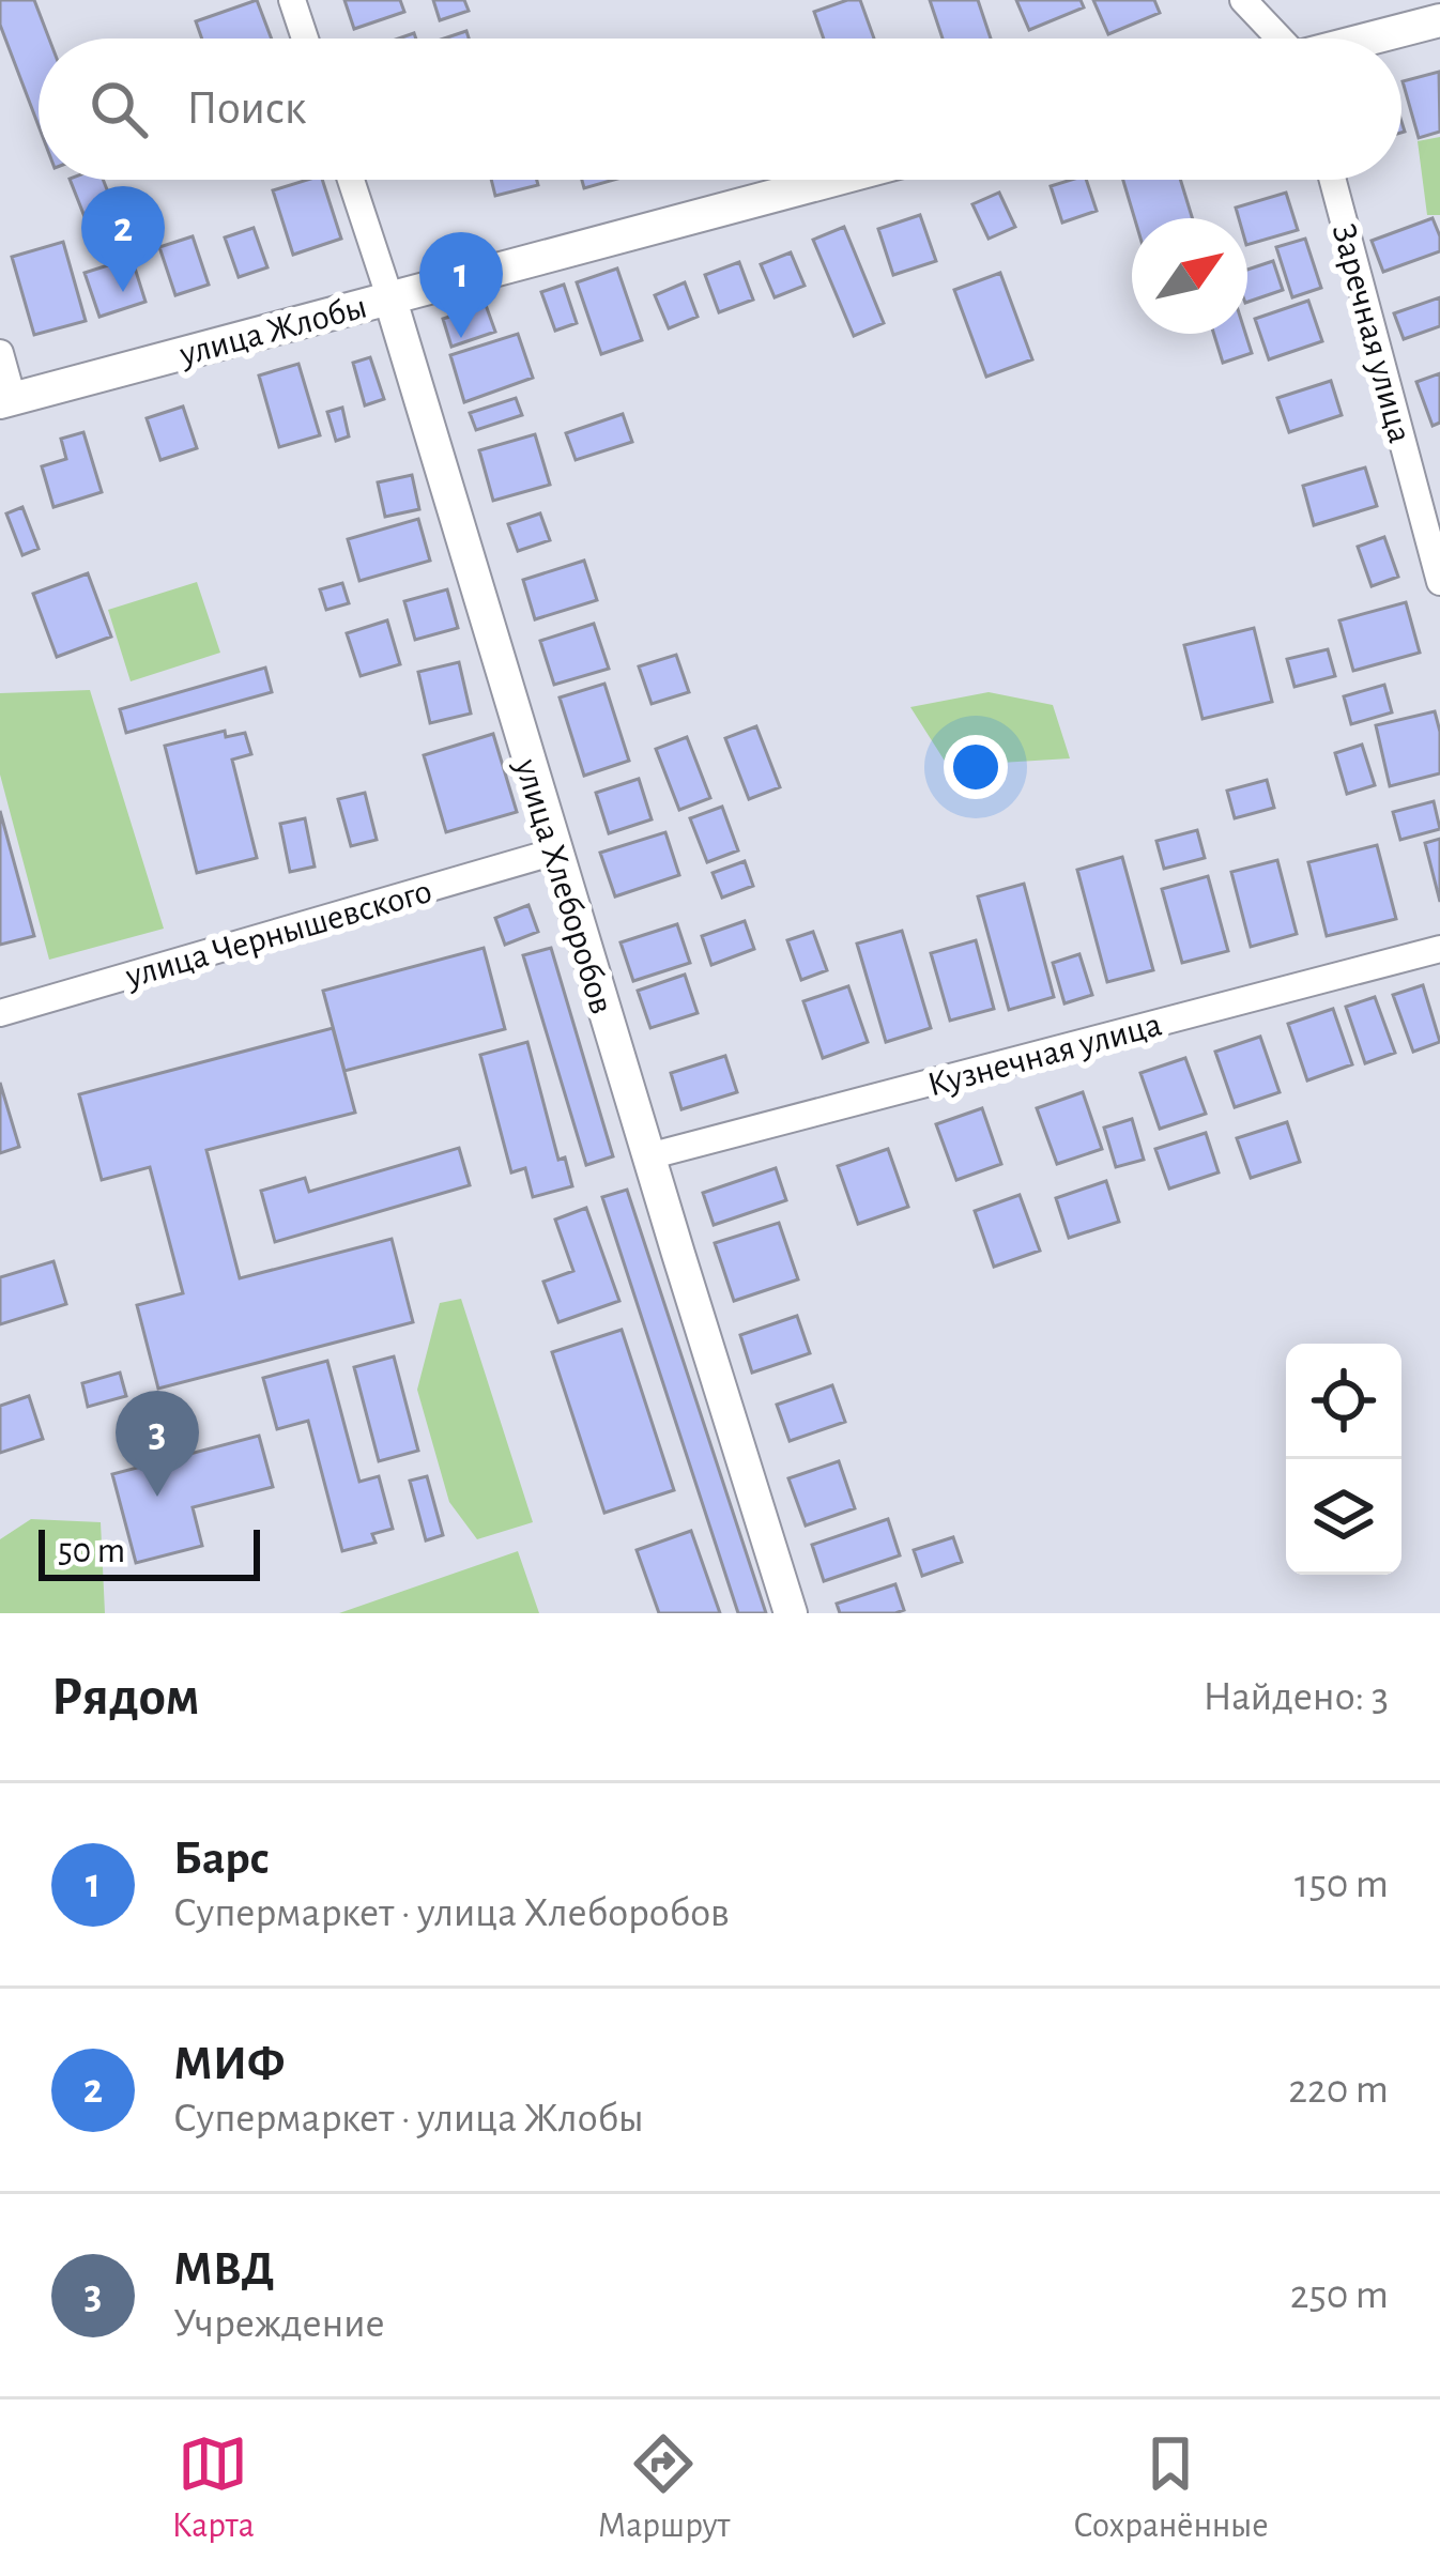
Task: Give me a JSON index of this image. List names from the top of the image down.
{
  "streets": {
    "street": [
      "улица Жлобы",
      "Заречная улица",
      "улица Хлеборобов",
      "улица Чернышевского",
      "Кузнечная улица"
    ]
  },
  "crossings": [
    ["улица Жлобы", "улица Хлеборобов"],
    ["улица Хлеборобов", "улица Чернышевского"],
    ["улица Хлеборобов", "Кузнечная улица"]
  ],
  "scale_bar": "50 m",
  "north": "top right",
  "page": {
    "search": "Поиск",
    "pins": ["2", "1", "3"],
    "scale": "50 m",
    "heading": ["Рядом", "Найдено: 3"],
    "list": [
      {
        "mark": "1",
        "name": "Барс",
        "note": "Супермаркет · улица Хлеборобов",
        "value": "150 m"
      },
      {
        "mark": "2",
        "name": "МИФ",
        "note": "Супермаркет · улица Жлобы",
        "value": "220 m"
      },
      {
        "mark": "3",
        "name": "МВД",
        "note": "Учреждение",
        "value": "250 m"
      }
    ],
    "nav": ["Карта", "Маршрут", "Сохранённые"]
  }
}
